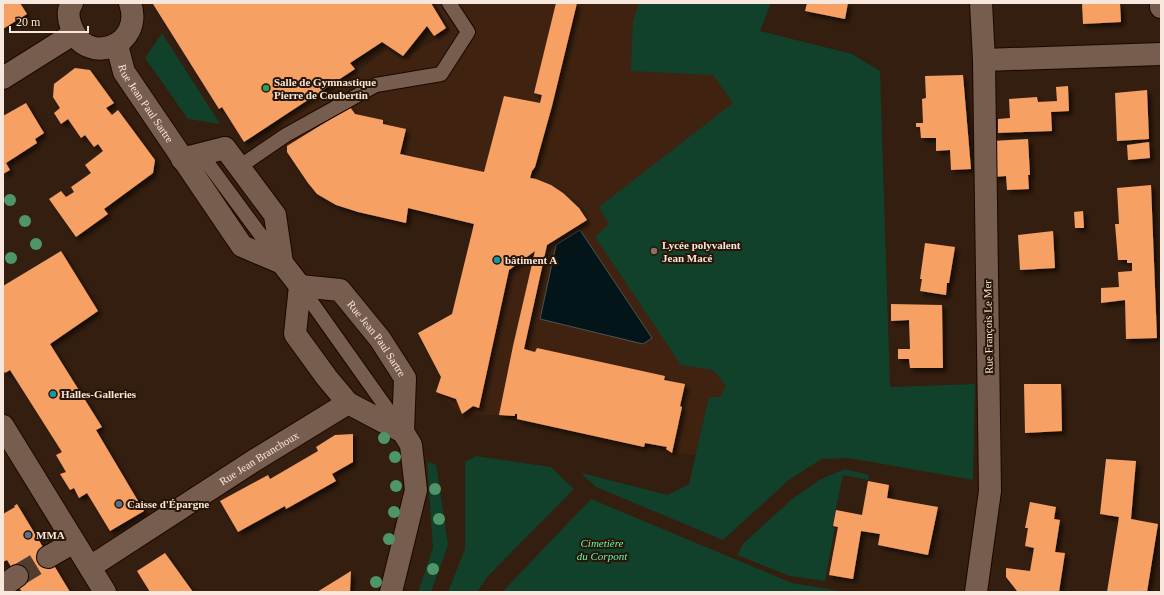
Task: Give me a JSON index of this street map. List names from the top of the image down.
{
  "streets": {
    "street": ["Rue Jean Paul Sartre", "Rue François Le Mer", "Rue Jean Branchoux"]
  },
  "parks": ["Cimetière du Corpont"],
  "places": [
    "Salle de Gymnastique Pierre de Coubertin",
    "Lycée polyvalent Jean Macé",
    "bâtiment A",
    "Halles-Galleries",
    "Caisse d'Épargne",
    "MMA"
  ],
  "scale_bar": "20 m"
}
